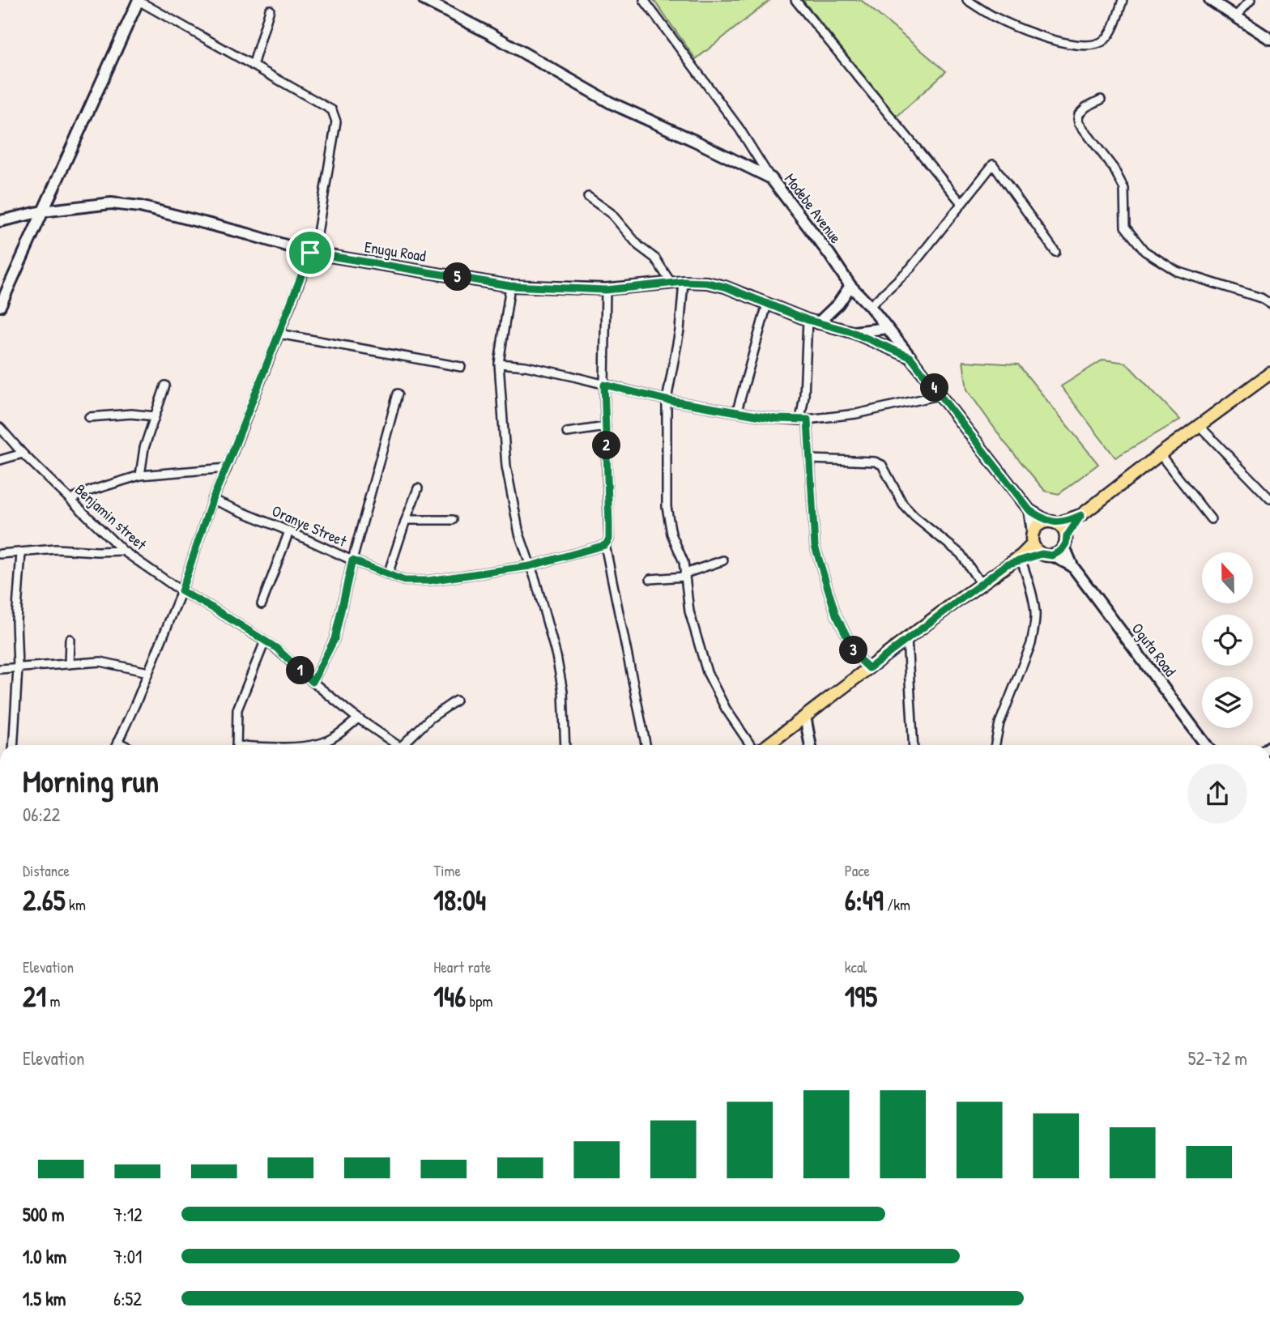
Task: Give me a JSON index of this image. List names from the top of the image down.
{
  "streets": {
    "street": [
      "Modebe Avenue",
      "Enugu Road",
      "Benjamin street",
      "Oranye Street",
      "Oguta Road"
    ]
  },
  "north": "top",
  "page": {
    "pins": [
      "5",
      "4",
      "2",
      "3",
      "1"
    ],
    "heading": ["Morning run", "06:22"],
    "stats": [
      ["Distance", "2.65 km"],
      ["Time", "18:04"],
      ["Pace", "6:49 /km"],
      ["Elevation", "21 m"],
      ["Heart rate", "146 bpm"],
      ["kcal", "195"]
    ],
    "chart": ["Elevation", "52–72 m"],
    "list": [
      {
        "name": "500 m",
        "note": "7:12"
      },
      {
        "name": "1.0 km",
        "note": "7:01"
      },
      {
        "name": "1.5 km",
        "note": "6:52"
      }
    ]
  }
}
